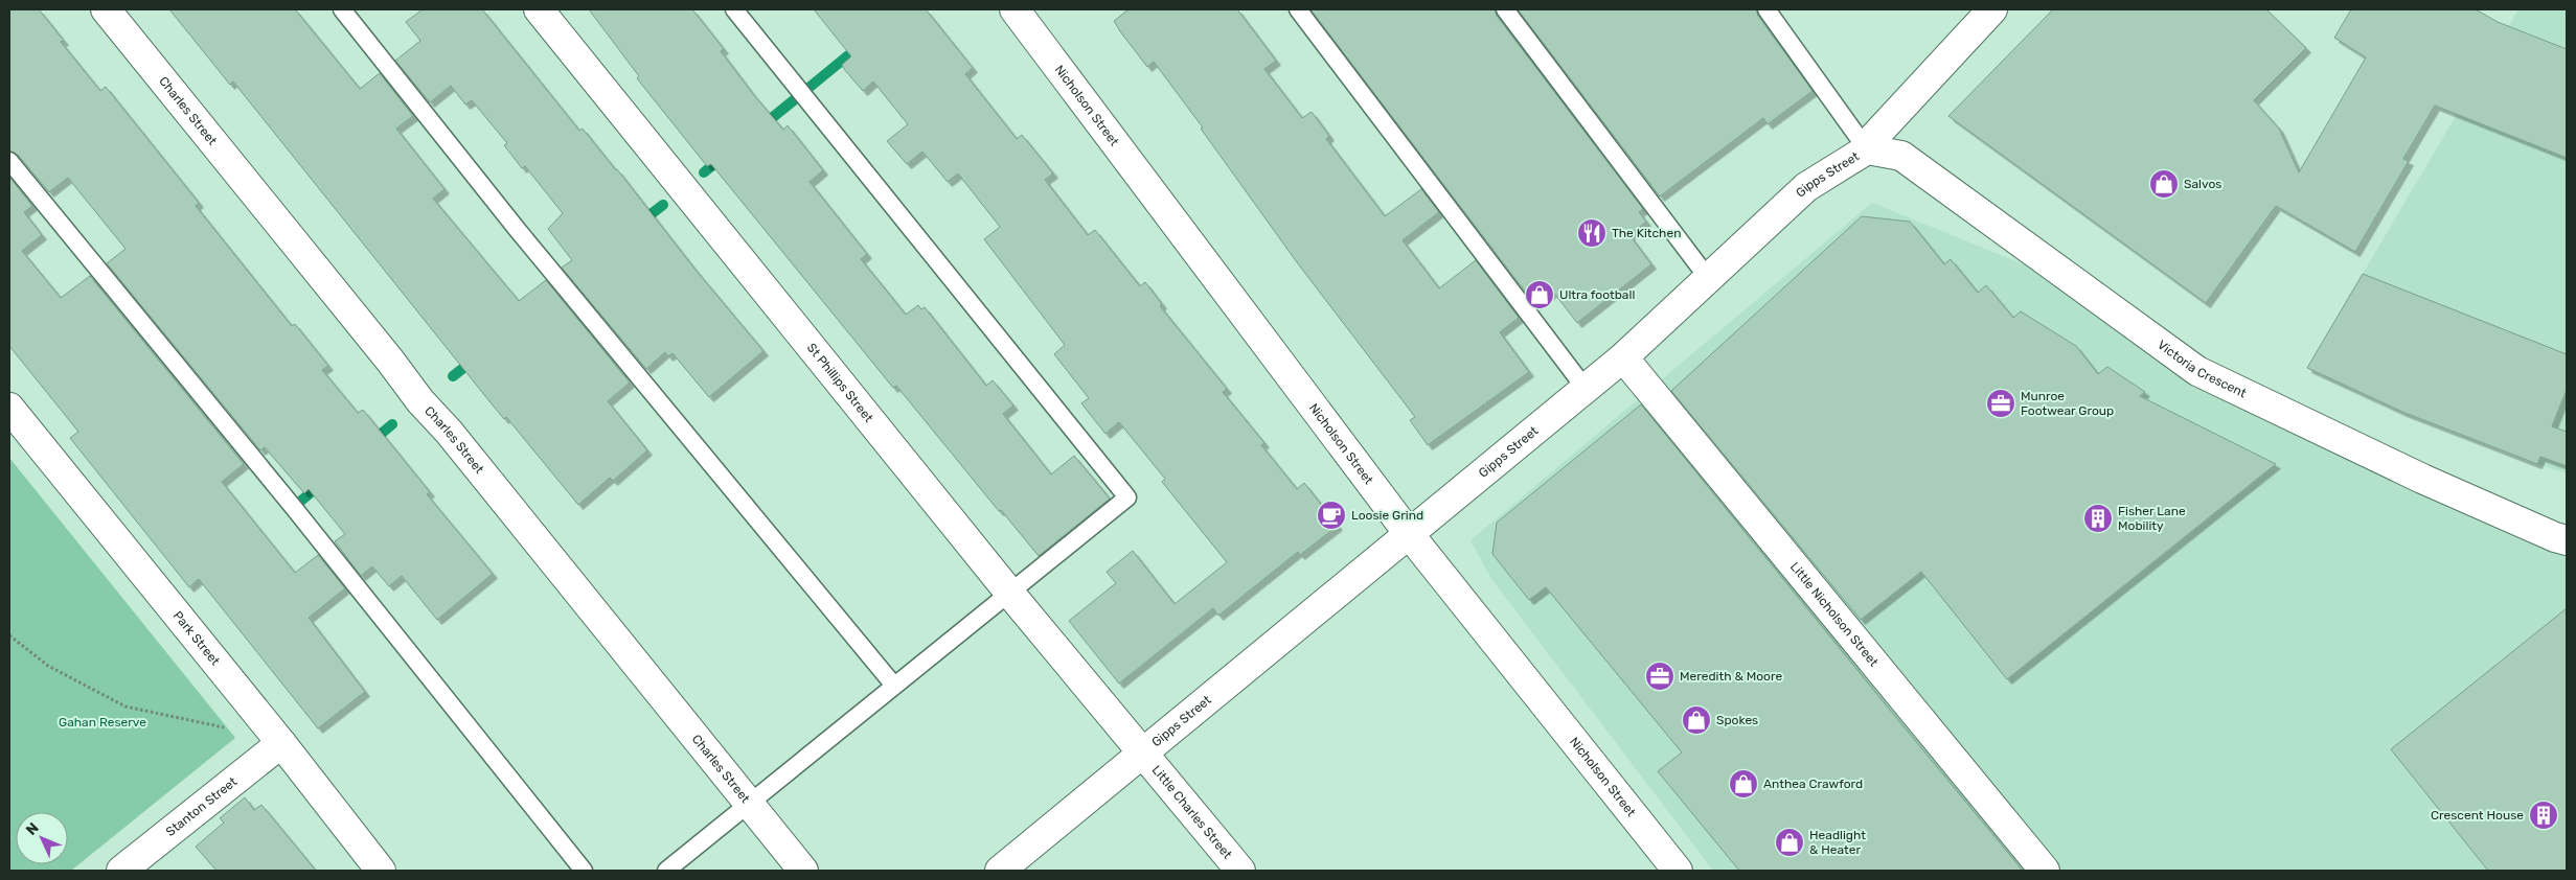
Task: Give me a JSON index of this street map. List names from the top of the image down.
{
  "streets": {
    "street": [
      "Nicholson Street",
      "Charles Street",
      "Gipps Street",
      "Victoria Crescent",
      "St Phillips Street",
      "Little Nicholson Street",
      "Park Street",
      "Stanton Street",
      "Little Charles Street"
    ]
  },
  "crossings": [
    ["Nicholson Street", "Gipps Street"],
    ["Gipps Street", "Victoria Crescent"],
    ["Gipps Street", "St Phillips Street"],
    ["Gipps Street", "Little Nicholson Street"],
    ["Gipps Street", "Little Charles Street"],
    ["St Phillips Street", "Little Charles Street"],
    ["Park Street", "Stanton Street"]
  ],
  "parks": ["Gahan Reserve"],
  "places": {
    "shop": [
      "Salvos",
      "Ultra football",
      "Spokes",
      "Anthea Crawford",
      "Headlight & Heater"
    ],
    "restaurant": ["The Kitchen"],
    "office": ["Munroe Footwear Group", "Meredith & Moore"],
    "cafe": ["Loosie Grind"],
    "building": ["Fisher Lane Mobility", "Crescent House"]
  },
  "north": "top left"
}
